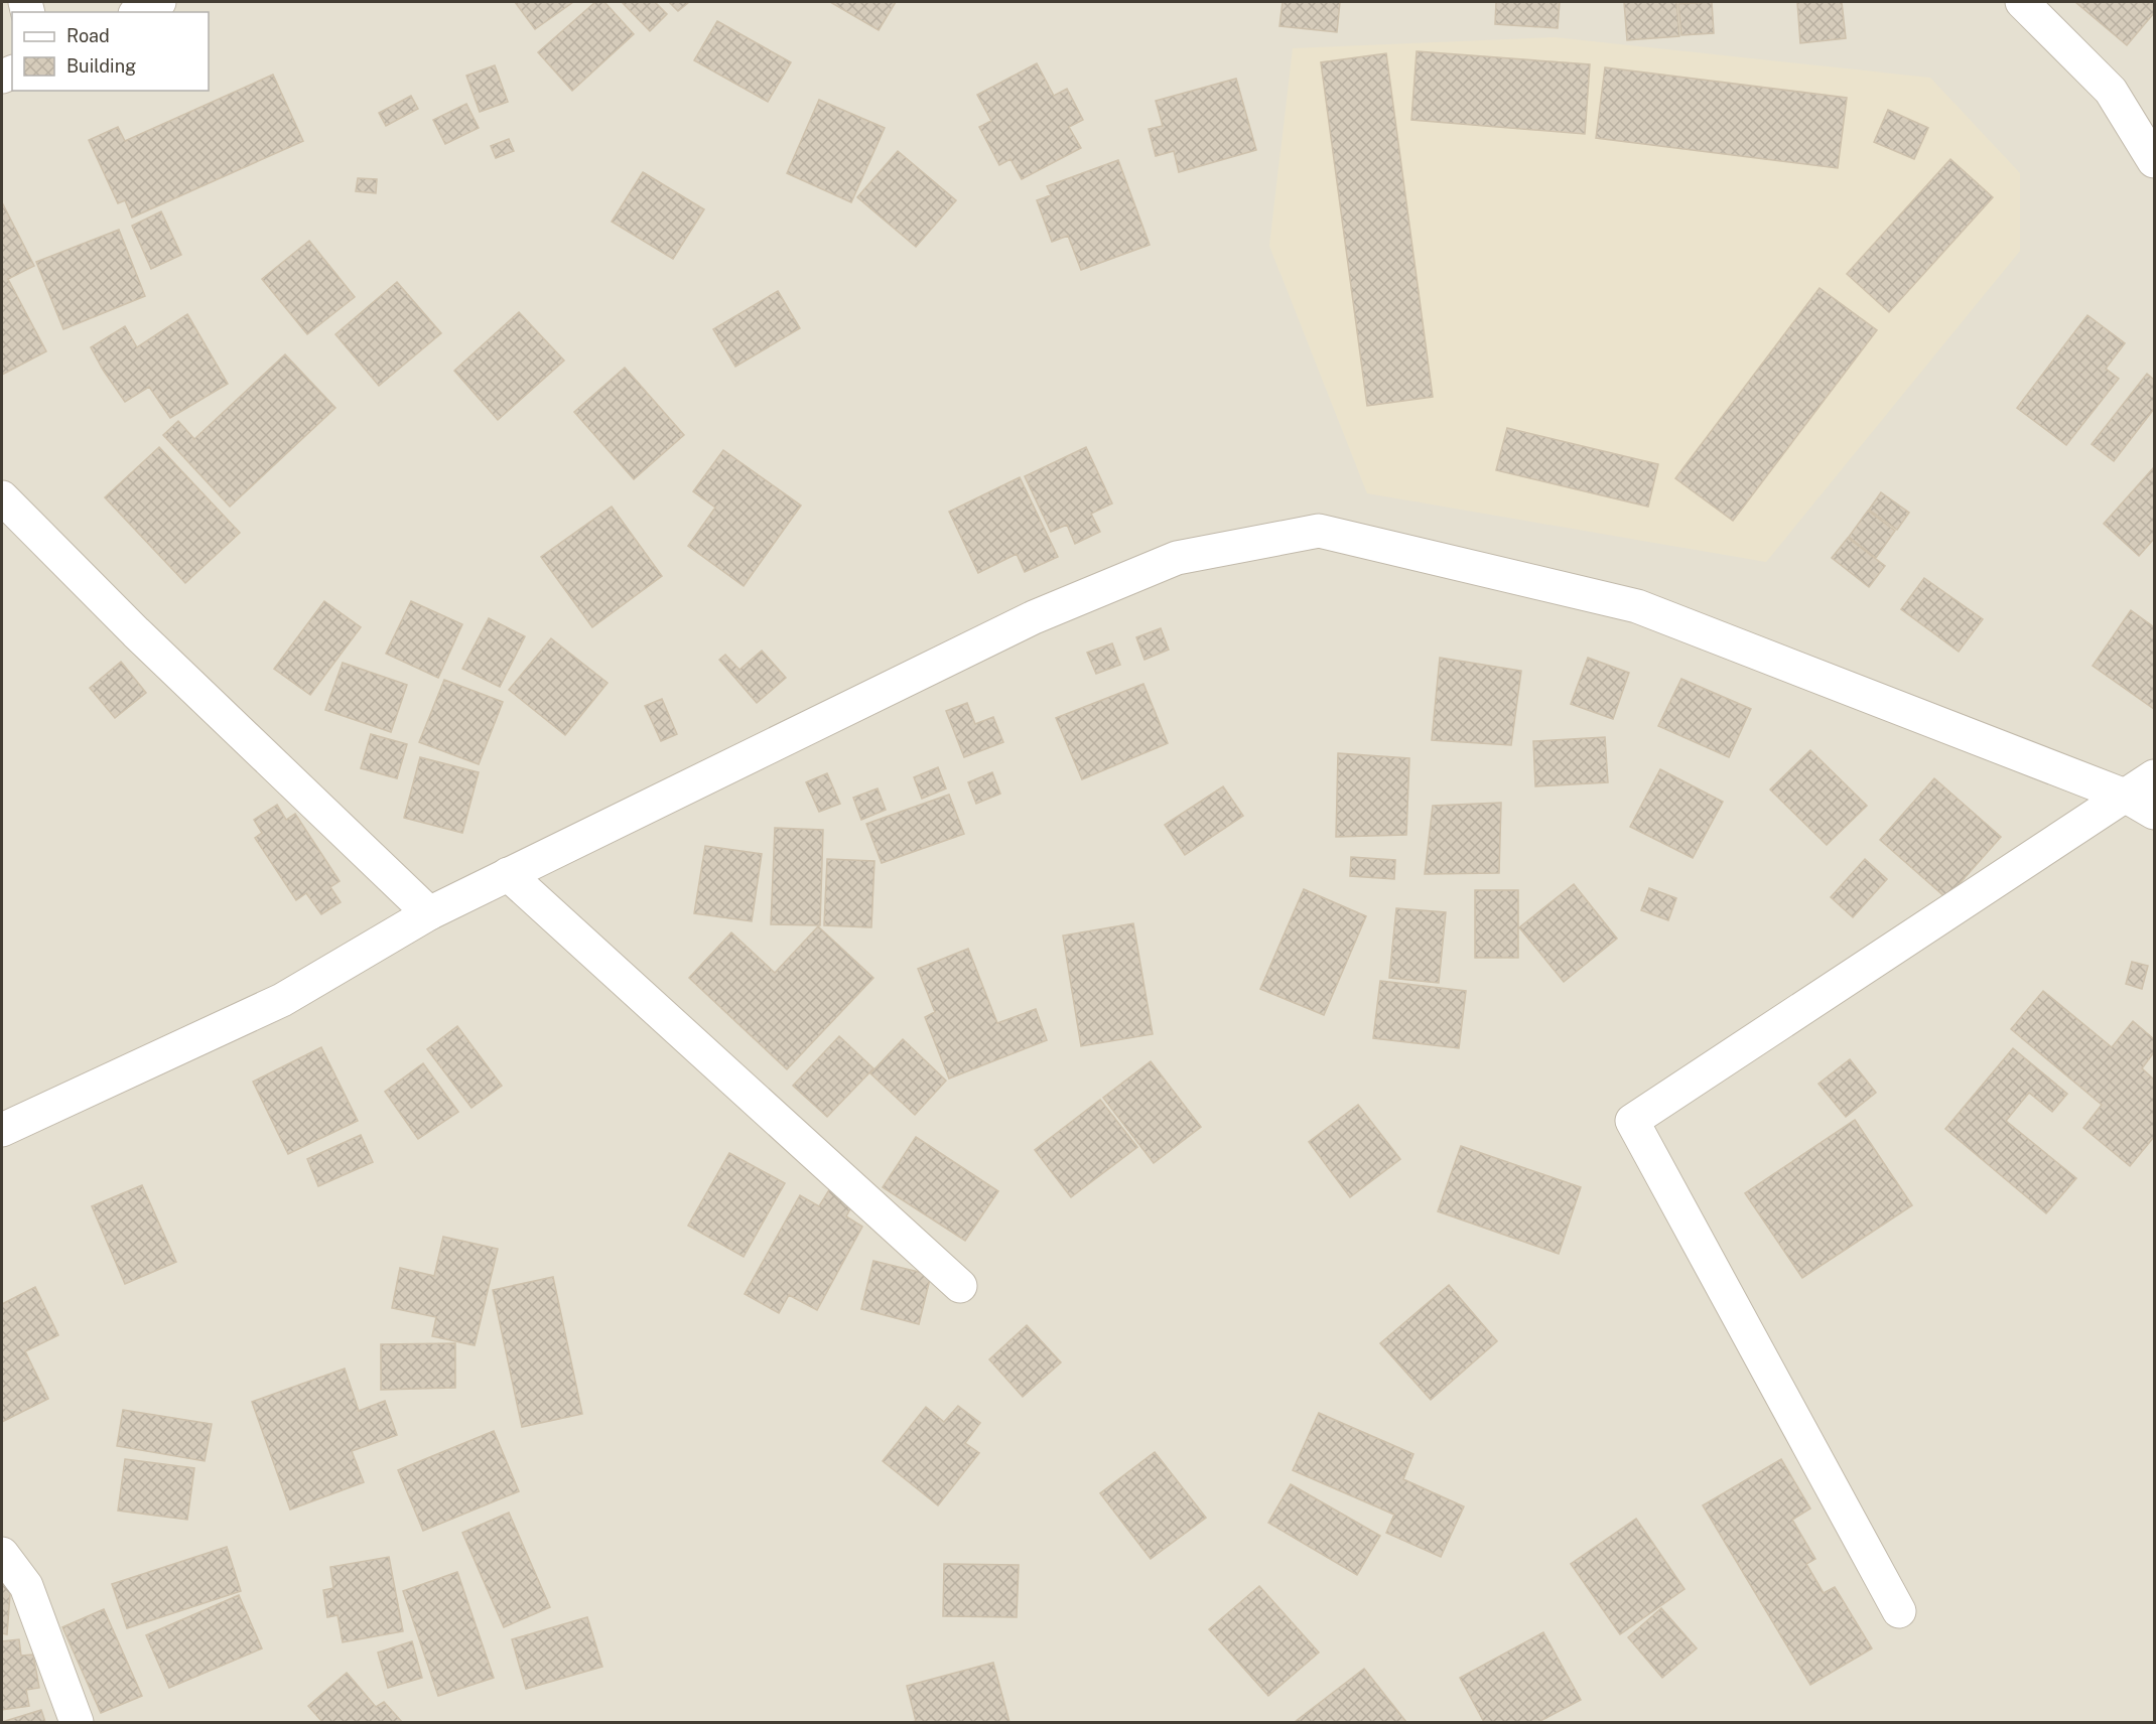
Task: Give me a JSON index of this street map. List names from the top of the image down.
{
  "legend": ["Road", "Building"]
}
